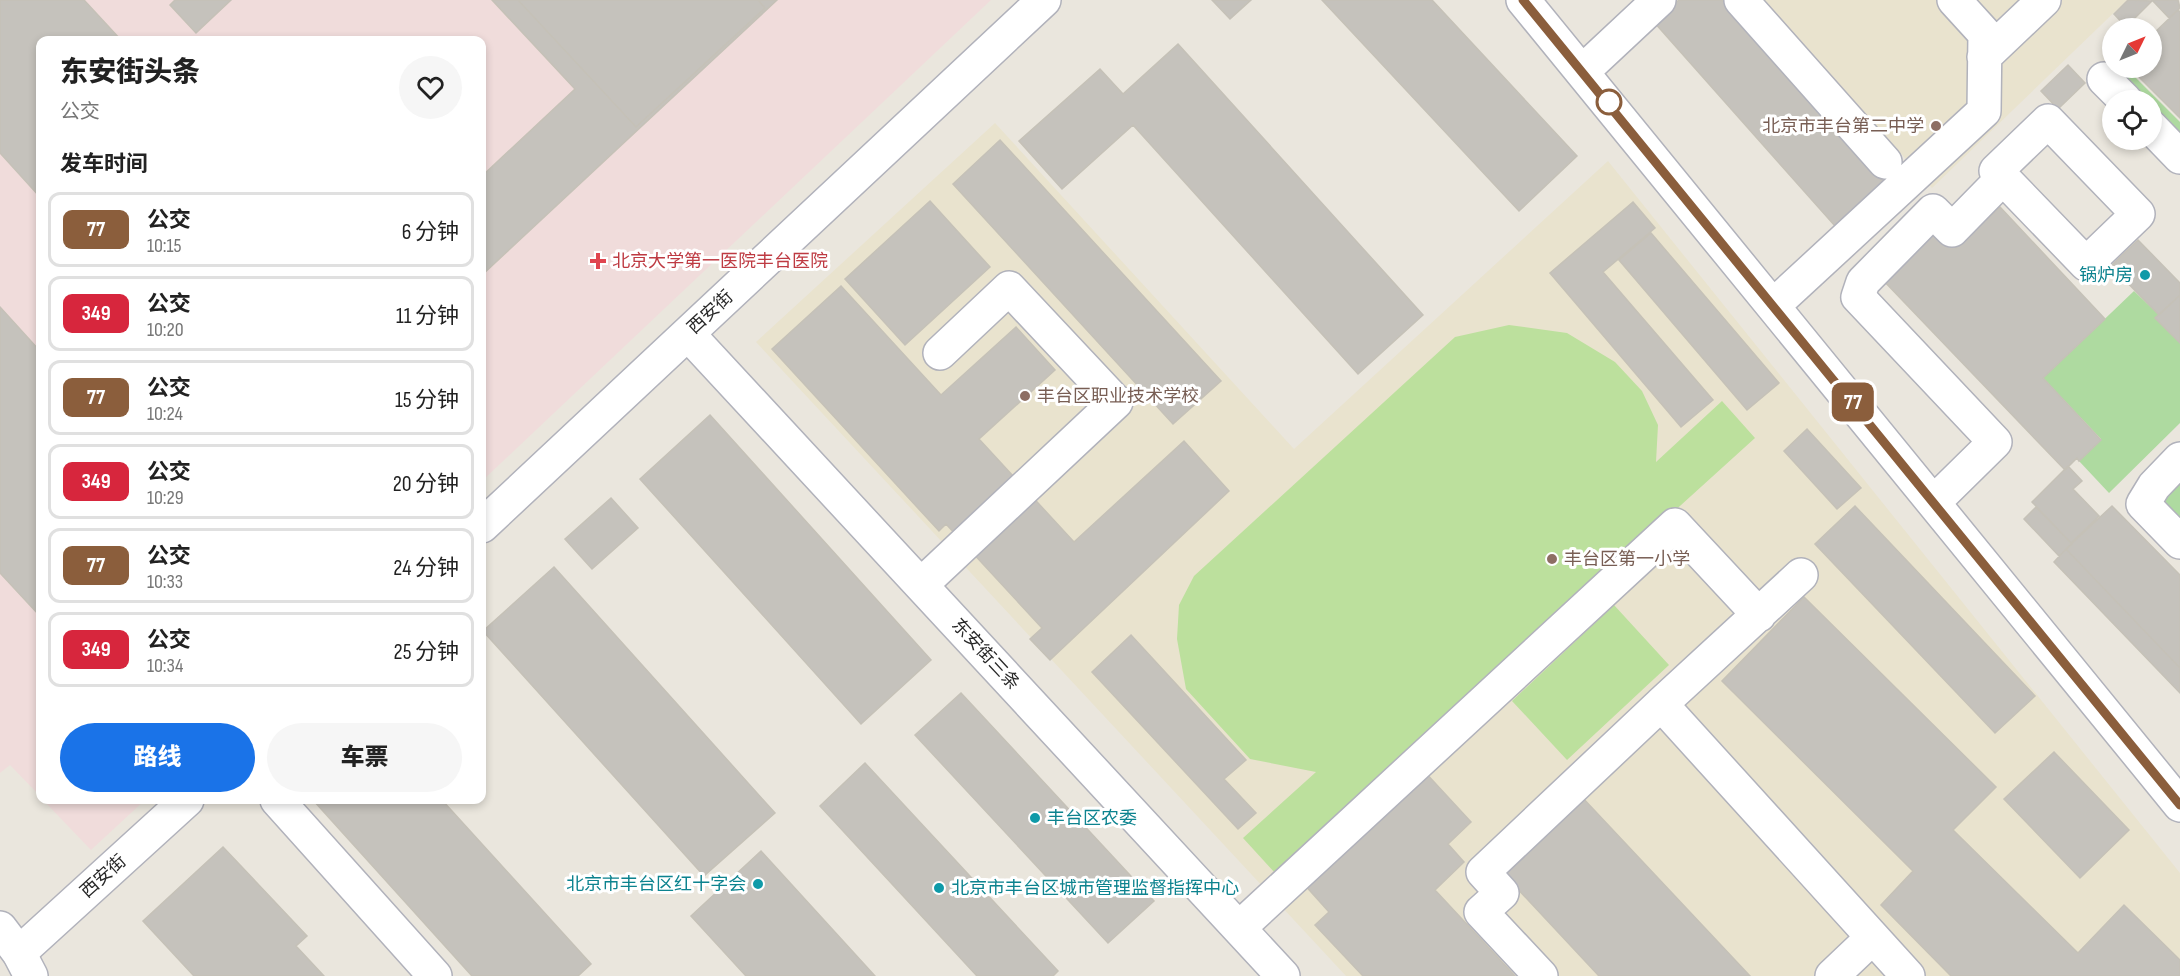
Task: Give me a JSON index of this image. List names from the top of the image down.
{
  "streets": {
    "street": ["西安街", "东安街三条"]
  },
  "crossings": [
    ["西安街", "东安街三条"]
  ],
  "places": {
    "other": [
      "北京市丰台第二中学",
      "锅炉房",
      "丰台区职业技术学校",
      "丰台区第一小学",
      "丰台区农委",
      "北京市丰台区红十字会",
      "北京市丰台区城市管理监督指挥中心"
    ],
    "health": ["北京大学第一医院丰台医院"]
  },
  "lines": ["bus line 77"],
  "north": "top right",
  "page": {
    "on_map": "77",
    "heading": [
      ["东安街头条", "公交"],
      "发车时间"
    ],
    "list": [
      {
        "mark": "77",
        "name": "公交",
        "note": "10:15",
        "value": "6 分钟"
      },
      {
        "mark": "349",
        "name": "公交",
        "note": "10:20",
        "value": "11 分钟"
      },
      {
        "mark": "77",
        "name": "公交",
        "note": "10:24",
        "value": "15 分钟"
      },
      {
        "mark": "349",
        "name": "公交",
        "note": "10:29",
        "value": "20 分钟"
      },
      {
        "mark": "77",
        "name": "公交",
        "note": "10:33",
        "value": "24 分钟"
      },
      {
        "mark": "349",
        "name": "公交",
        "note": "10:34",
        "value": "25 分钟"
      }
    ],
    "buttons": ["路线", "车票"]
  }
}
